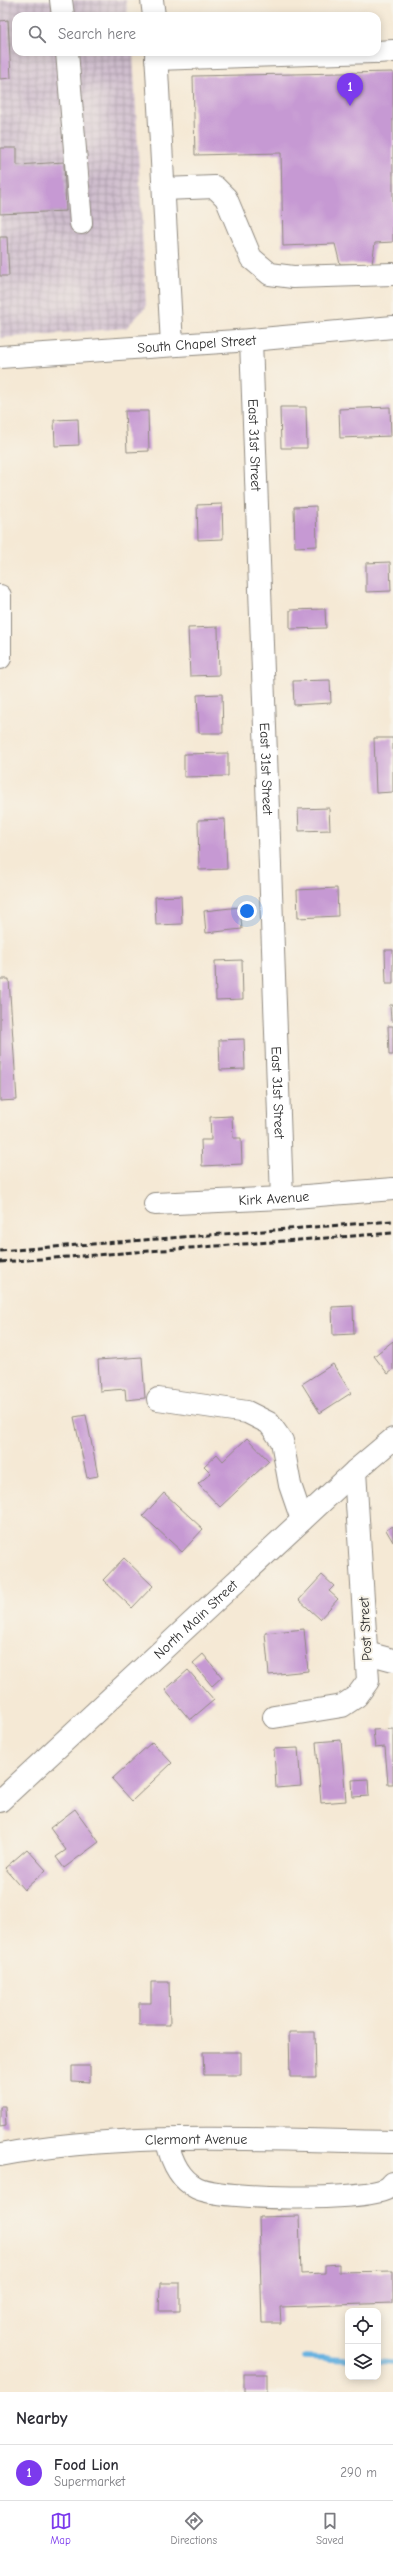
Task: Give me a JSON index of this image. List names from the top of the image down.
{
  "streets": {
    "street": [
      "South Chapel Street",
      "East 31st Street",
      "Kirk Avenue",
      "North Main Street",
      "Post Street",
      "Clermont Avenue"
    ]
  },
  "crossings": [
    ["South Chapel Street", "East 31st Street"],
    ["East 31st Street", "Kirk Avenue"],
    ["North Main Street", "Post Street"]
  ],
  "page": {
    "search": "Search here",
    "pins": "1",
    "heading": "Nearby",
    "list": [
      {
        "mark": "1",
        "name": "Food Lion",
        "note": "Supermarket",
        "value": "290 m"
      }
    ],
    "nav": ["Map", "Directions", "Saved"]
  }
}
